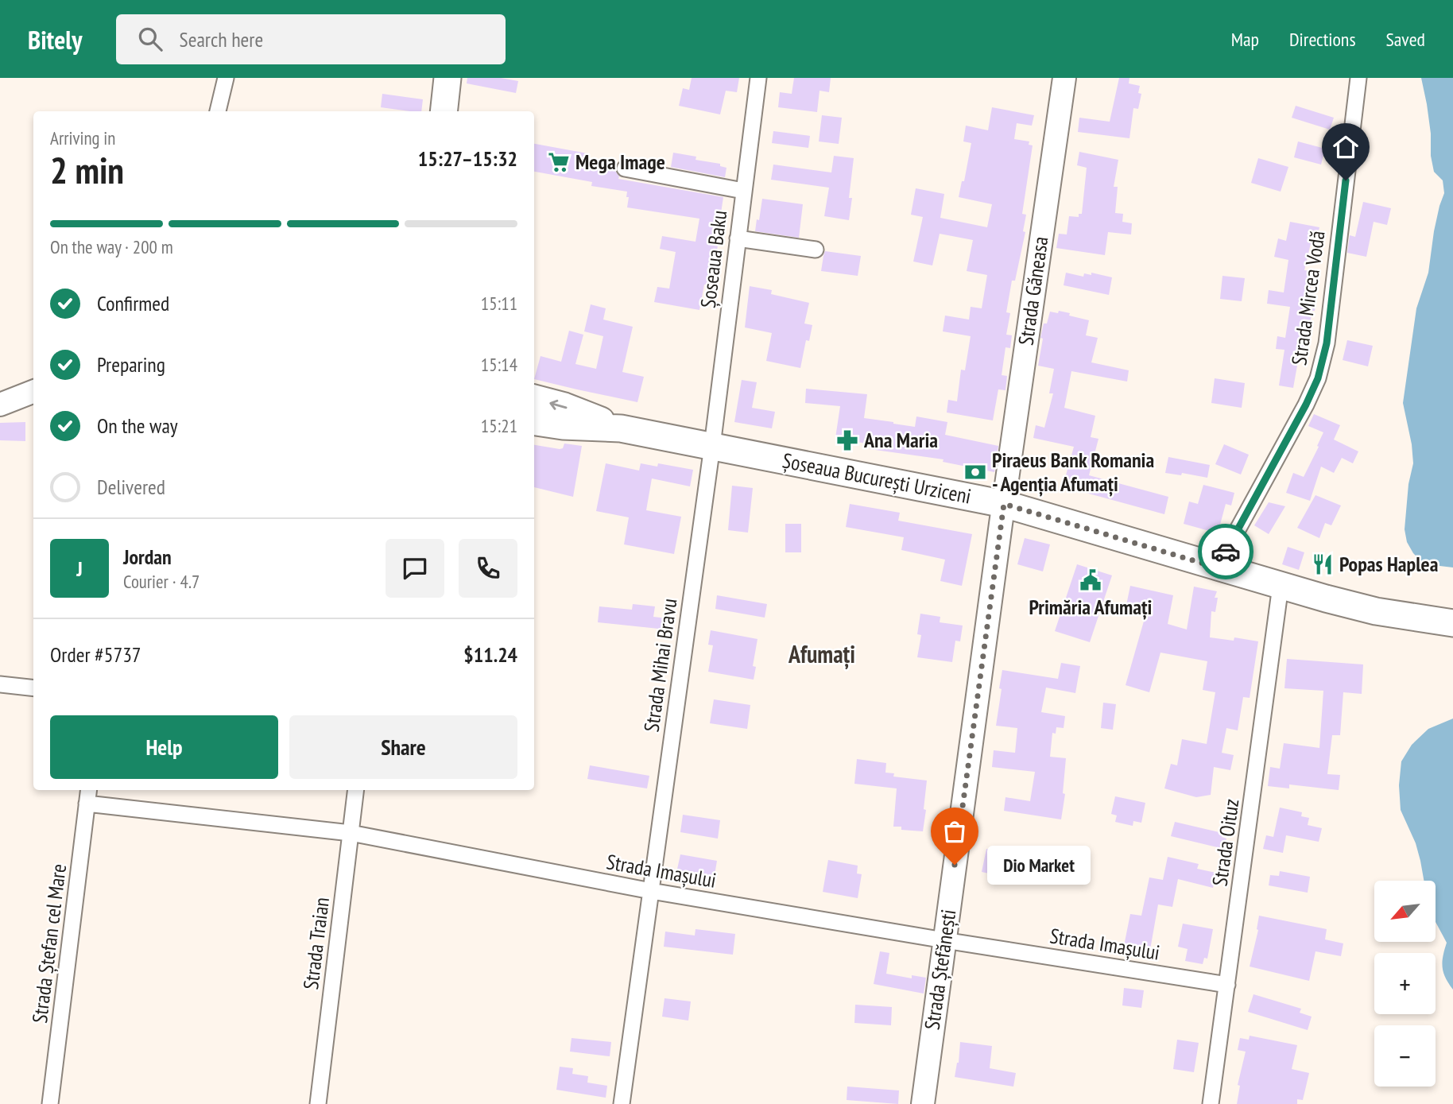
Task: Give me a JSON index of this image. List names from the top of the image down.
{
  "streets": {
    "highway": ["Șoseaua București Urziceni"],
    "main road": ["Strada Găneasa", "Strada Ștefănești"],
    "street": [
      "Șoseaua Baku",
      "Strada Mircea Vodă",
      "Strada Mihai Bravu",
      "Strada Oituz",
      "Strada Imașului",
      "Strada Ștefan cel Mare",
      "Strada Traian"
    ]
  },
  "crossings": [
    ["Șoseaua Baku", "Șoseaua București Urziceni"],
    ["Șoseaua Baku", "Strada Mihai Bravu"],
    ["Strada Găneasa", "Șoseaua București Urziceni"],
    ["Strada Găneasa", "Strada Ștefănești"],
    ["Strada Mircea Vodă", "Șoseaua București Urziceni"],
    ["Șoseaua București Urziceni", "Strada Mihai Bravu"],
    ["Șoseaua București Urziceni", "Strada Oituz"],
    ["Șoseaua București Urziceni", "Strada Ștefănești"],
    ["Strada Mihai Bravu", "Strada Imașului"],
    ["Strada Oituz", "Strada Imașului"],
    ["Strada Imașului", "Strada Ștefan cel Mare"],
    ["Strada Imașului", "Strada Traian"],
    ["Strada Imașului", "Strada Ștefănești"]
  ],
  "districts": ["Afumați"],
  "places": {
    "supermarket": ["Mega Image"],
    "pharmacy": ["Ana Maria"],
    "bank": ["Piraeus Bank Romania - Agenția Afumați"],
    "restaurant": ["Popas Haplea"],
    "public building": ["Primăria Afumați"],
    "other": ["Dio Market"]
  },
  "north": "bottom left",
  "page": {
    "header": "Bitely",
    "search": "Search here",
    "nav": ["Map", "Directions", "Saved"],
    "heading": ["2 min", "Arriving in", "15:27–15:32"],
    "panel": [
      "Jordan",
      "Courier · 4.7",
      "Order #5737",
      "$11.24"
    ],
    "bar": "On the way · 200 m",
    "list": [
      ["Confirmed", "15:11"],
      ["Preparing", "15:14"],
      ["On the way", "15:21"],
      "Delivered"
    ],
    "round": "J",
    "buttons": ["Help", "Share"],
    "bubble": "Dio Market",
    "map_buttons": ["+", "−"]
  }
}
